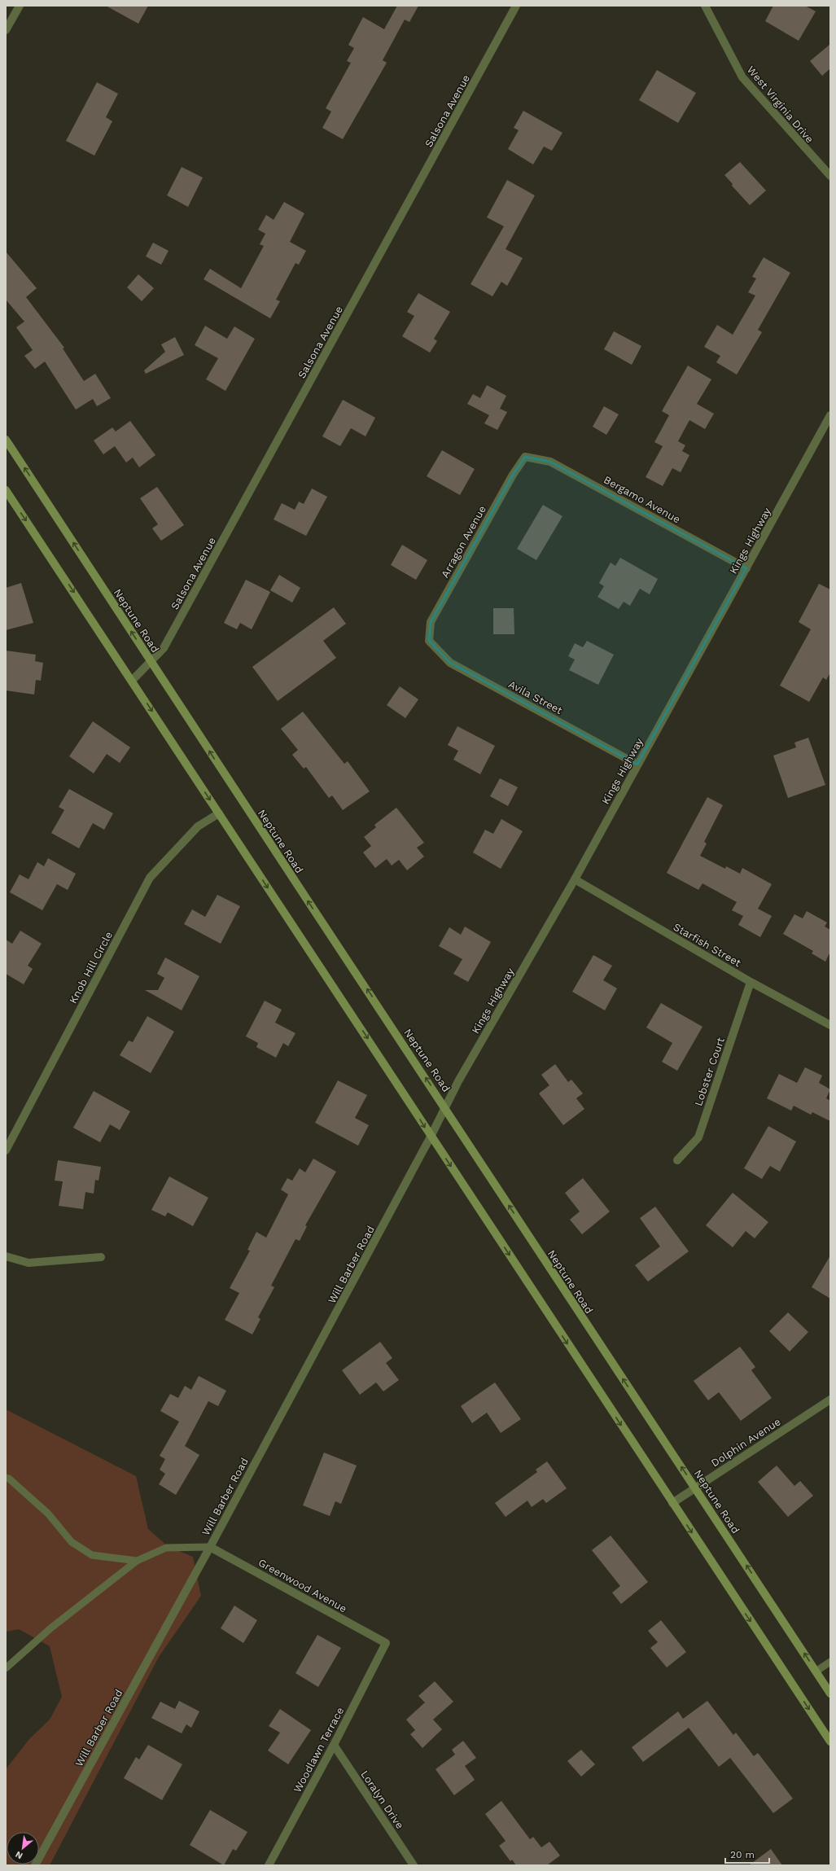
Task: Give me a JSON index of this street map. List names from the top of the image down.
{
  "streets": {
    "main road": ["Neptune Road"],
    "street": [
      "West Virginia Drive",
      "Salsona Avenue",
      "Bergamo Avenue",
      "Kings Highway",
      "Arragon Avenue",
      "Avila Street",
      "Starfish Street",
      "Knob Hill Circle",
      "Lobster Court",
      "Will Barber Road",
      "Dolphin Avenue",
      "Greenwood Avenue",
      "Woodlawn Terrace",
      "Loralyn Drive"
    ]
  },
  "crossings": [
    ["Salsona Avenue", "Neptune Road"],
    ["Bergamo Avenue", "Kings Highway"],
    ["Bergamo Avenue", "Arragon Avenue"],
    ["Kings Highway", "Neptune Road"],
    ["Kings Highway", "Avila Street"],
    ["Kings Highway", "Starfish Street"],
    ["Kings Highway", "Will Barber Road"],
    ["Arragon Avenue", "Avila Street"],
    ["Neptune Road", "Dolphin Avenue"],
    ["Starfish Street", "Lobster Court"],
    ["Will Barber Road", "Greenwood Avenue"],
    ["Greenwood Avenue", "Woodlawn Terrace"],
    ["Woodlawn Terrace", "Loralyn Drive"]
  ],
  "scale_bar": "20 m",
  "north": "bottom left"
}
